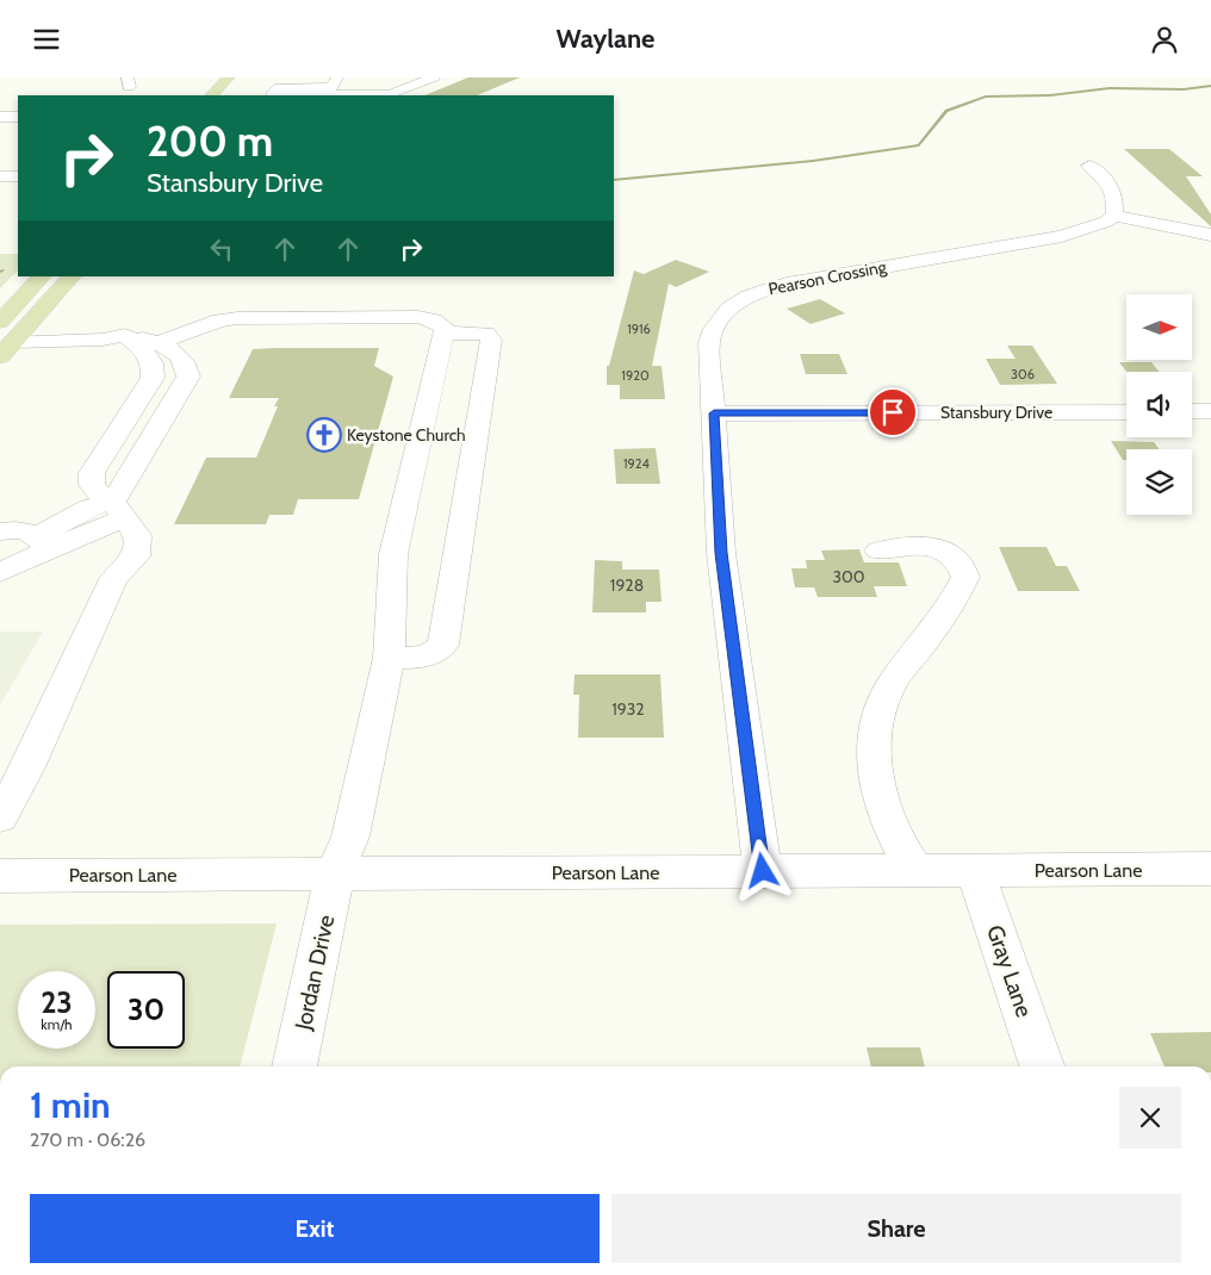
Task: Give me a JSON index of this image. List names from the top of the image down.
{
  "streets": {
    "street": [
      "Pearson Crossing",
      "Stansbury Drive",
      "Pearson Lane",
      "Gray Lane",
      "Jordan Drive"
    ]
  },
  "crossings": [
    ["Pearson Crossing", "Stansbury Drive"],
    ["Pearson Crossing", "Pearson Lane"],
    ["Pearson Lane", "Gray Lane"],
    ["Pearson Lane", "Jordan Drive"]
  ],
  "places": {
    "church": ["Keystone Church"]
  },
  "house_numbers": [
    "1916",
    "306",
    "1920",
    "1924",
    "300",
    "1928",
    "1932"
  ],
  "north": "right",
  "page": {
    "header": "Waylane",
    "turn": ["200 m", "Stansbury Drive"],
    "speed": "23 km/h",
    "limit": "30",
    "heading": ["1 min", "270 m · 06:26"],
    "buttons": ["Exit", "Share"]
  }
}
